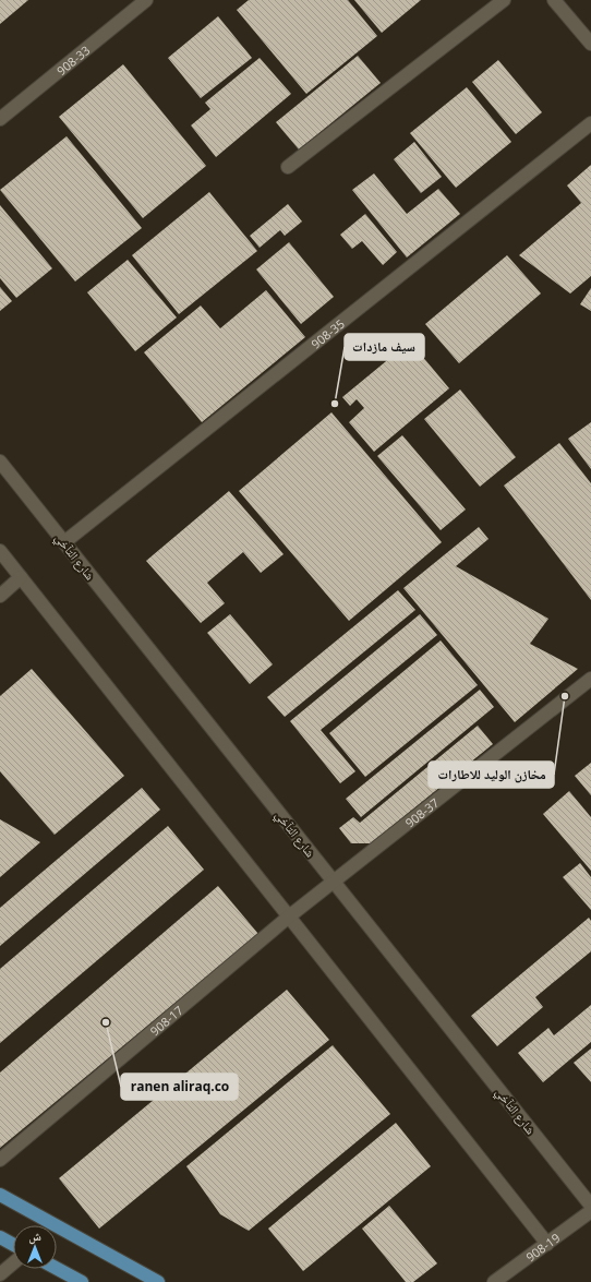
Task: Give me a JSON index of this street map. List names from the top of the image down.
{
  "streets": {
    "street": [
      "908-33",
      "908-35",
      "شارع التآخي",
      "908-37",
      "908-17",
      "908-19"
    ]
  },
  "crossings": [
    ["908-35", "شارع التآخي"],
    ["شارع التآخي", "908-37"],
    ["شارع التآخي", "908-17"],
    ["908-37", "908-17"]
  ],
  "places": ["سيف مازدات", "مخازن الوليد للاطارات", "ranen aliraq.co"],
  "north": "top"
}
